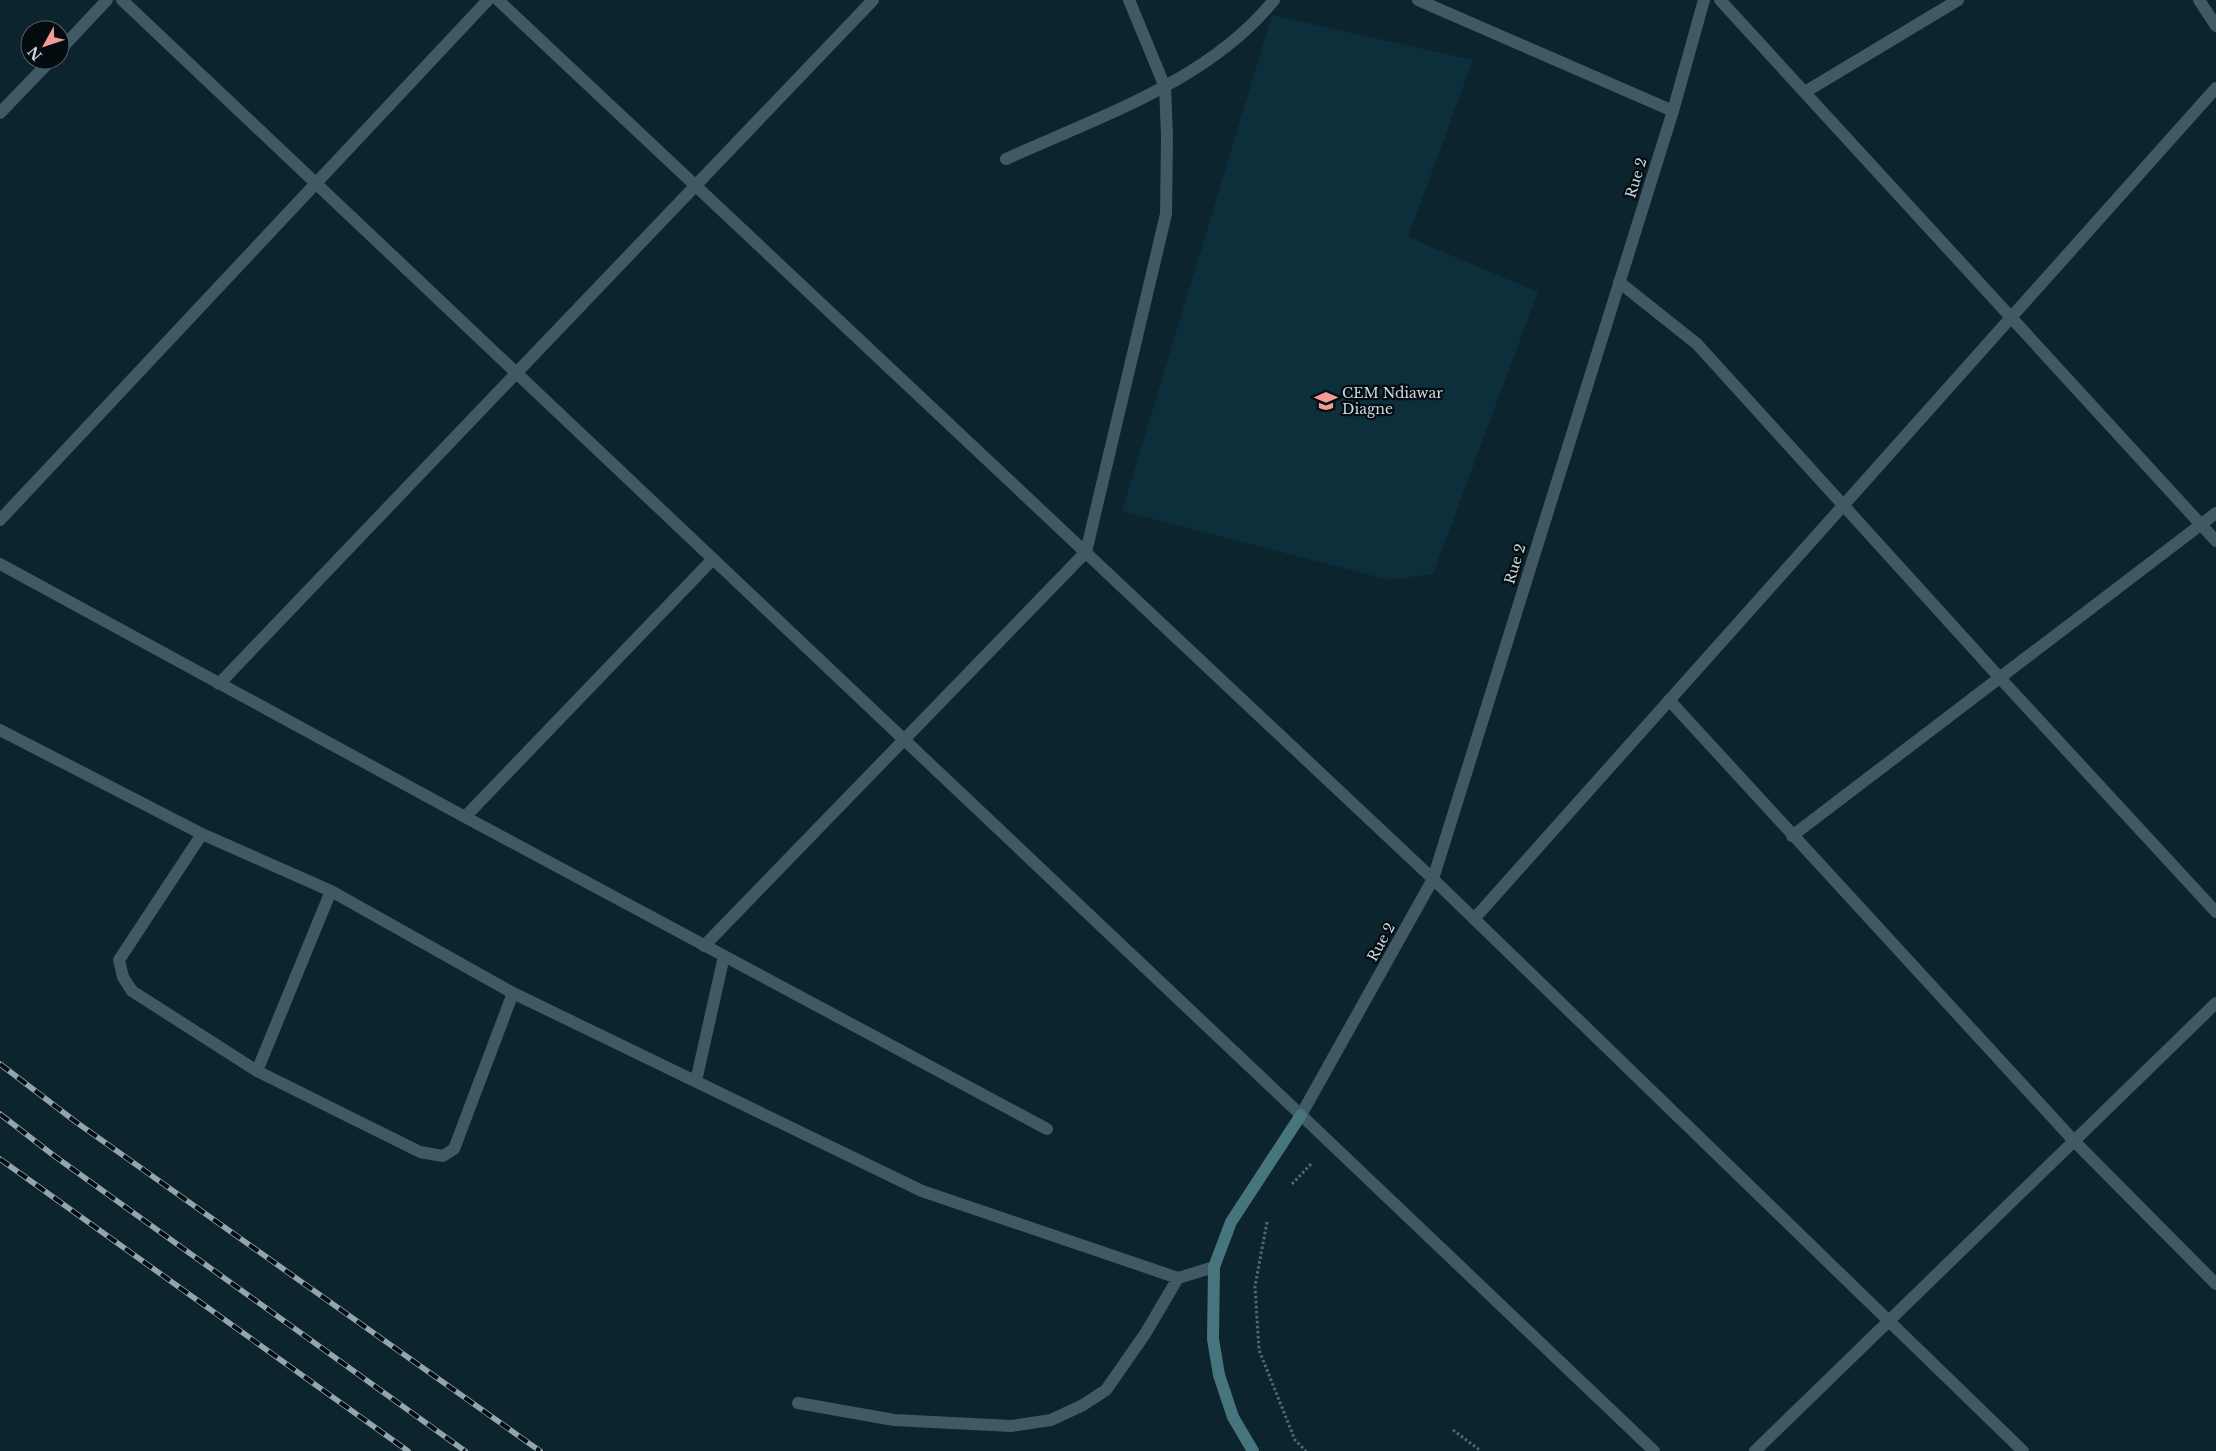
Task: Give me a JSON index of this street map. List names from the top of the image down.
{
  "streets": {
    "street": ["Rue 2"]
  },
  "places": {
    "school or university": ["CEM Ndiawar Diagne"]
  },
  "north": "bottom left"
}
